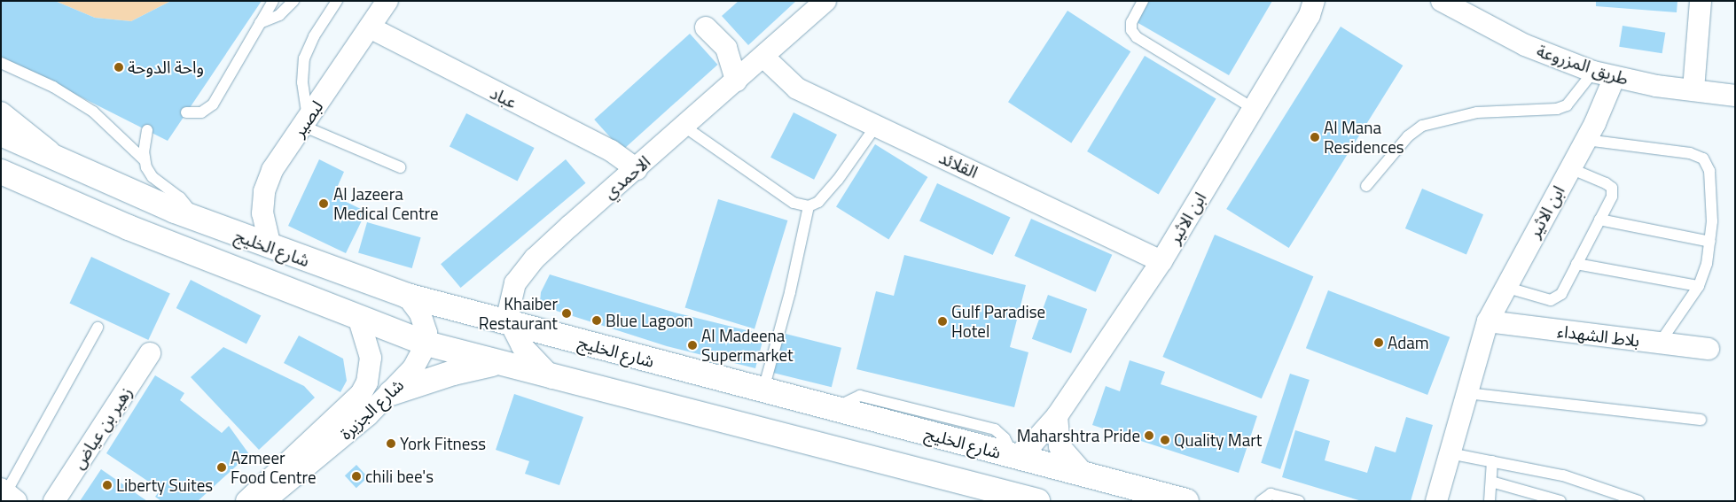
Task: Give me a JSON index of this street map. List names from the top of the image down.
{
  "streets": {
    "main road": ["شارع الخليج"],
    "street": [
      "طريق المزروعة",
      "عباد",
      "لبصير",
      "القلائد",
      "الاحمدي",
      "ابن الاثير",
      "بلاط الشهداء",
      "شارع الجزيرة",
      "زهير بن عياض"
    ]
  },
  "crossings": [
    ["طريق المزروعة", "ابن الاثير"],
    ["عباد", "لبصير"],
    ["عباد", "الاحمدي"],
    ["لبصير", "شارع الخليج"],
    ["القلائد", "الاحمدي"],
    ["القلائد", "ابن الاثير"],
    ["الاحمدي", "شارع الخليج"],
    ["ابن الاثير", "شارع الخليج"],
    ["ابن الاثير", "بلاط الشهداء"],
    ["شارع الخليج", "شارع الجزيرة"]
  ],
  "places": [
    "واحة الدوحة",
    "Al Mana Residences",
    "Al Jazeera Medical Centre",
    "Khaiber Restaurant",
    "Blue Lagoon",
    "Gulf Paradise Hotel",
    "Adam",
    "Al Madeena Supermarket",
    "Maharshtra Pride",
    "Quality Mart",
    "York Fitness",
    "Azmeer Food Centre",
    "chili bee's",
    "Liberty Suites"
  ]
}
